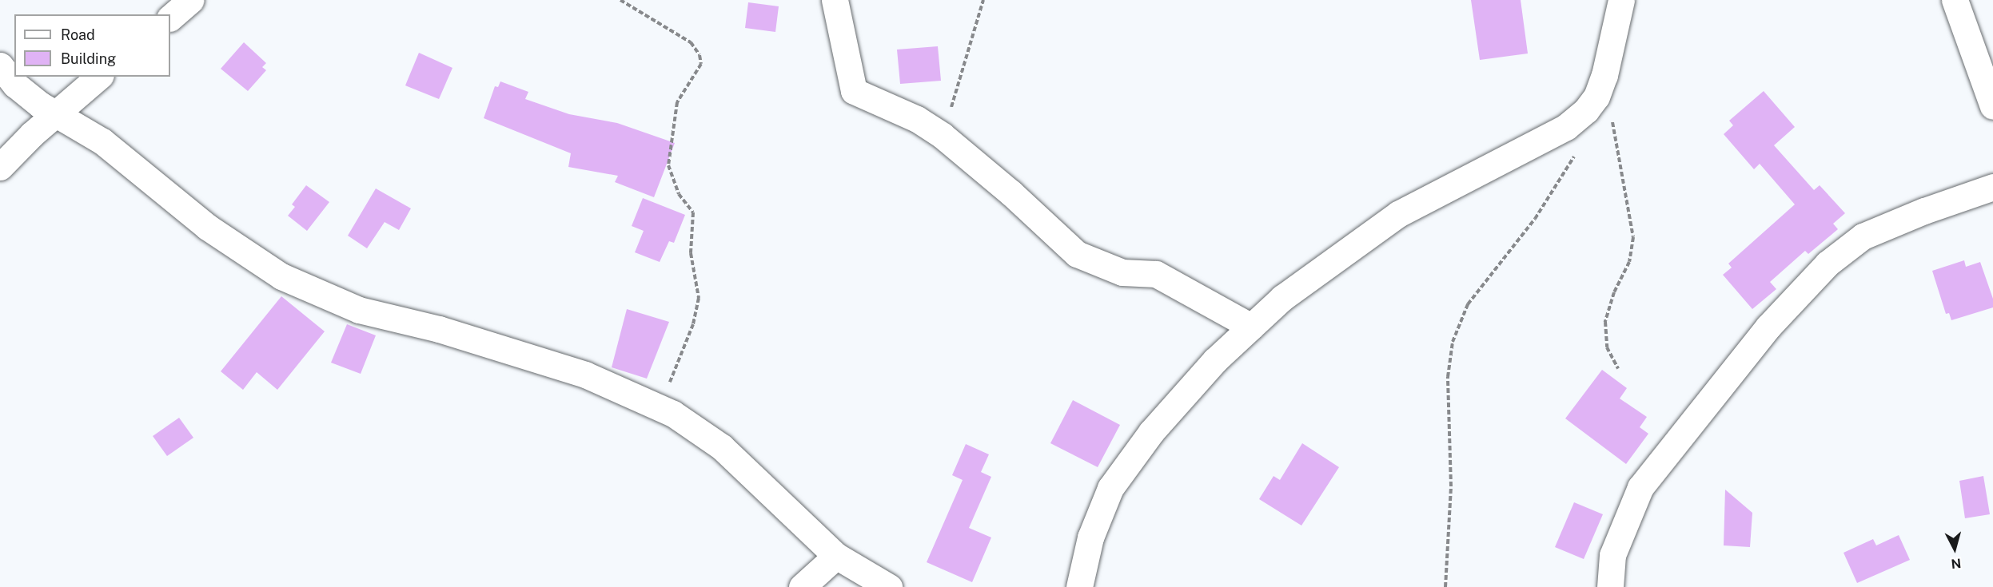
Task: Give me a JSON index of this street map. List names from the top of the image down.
{
  "legend": ["Road", "Building"],
  "north": "bottom"
}
